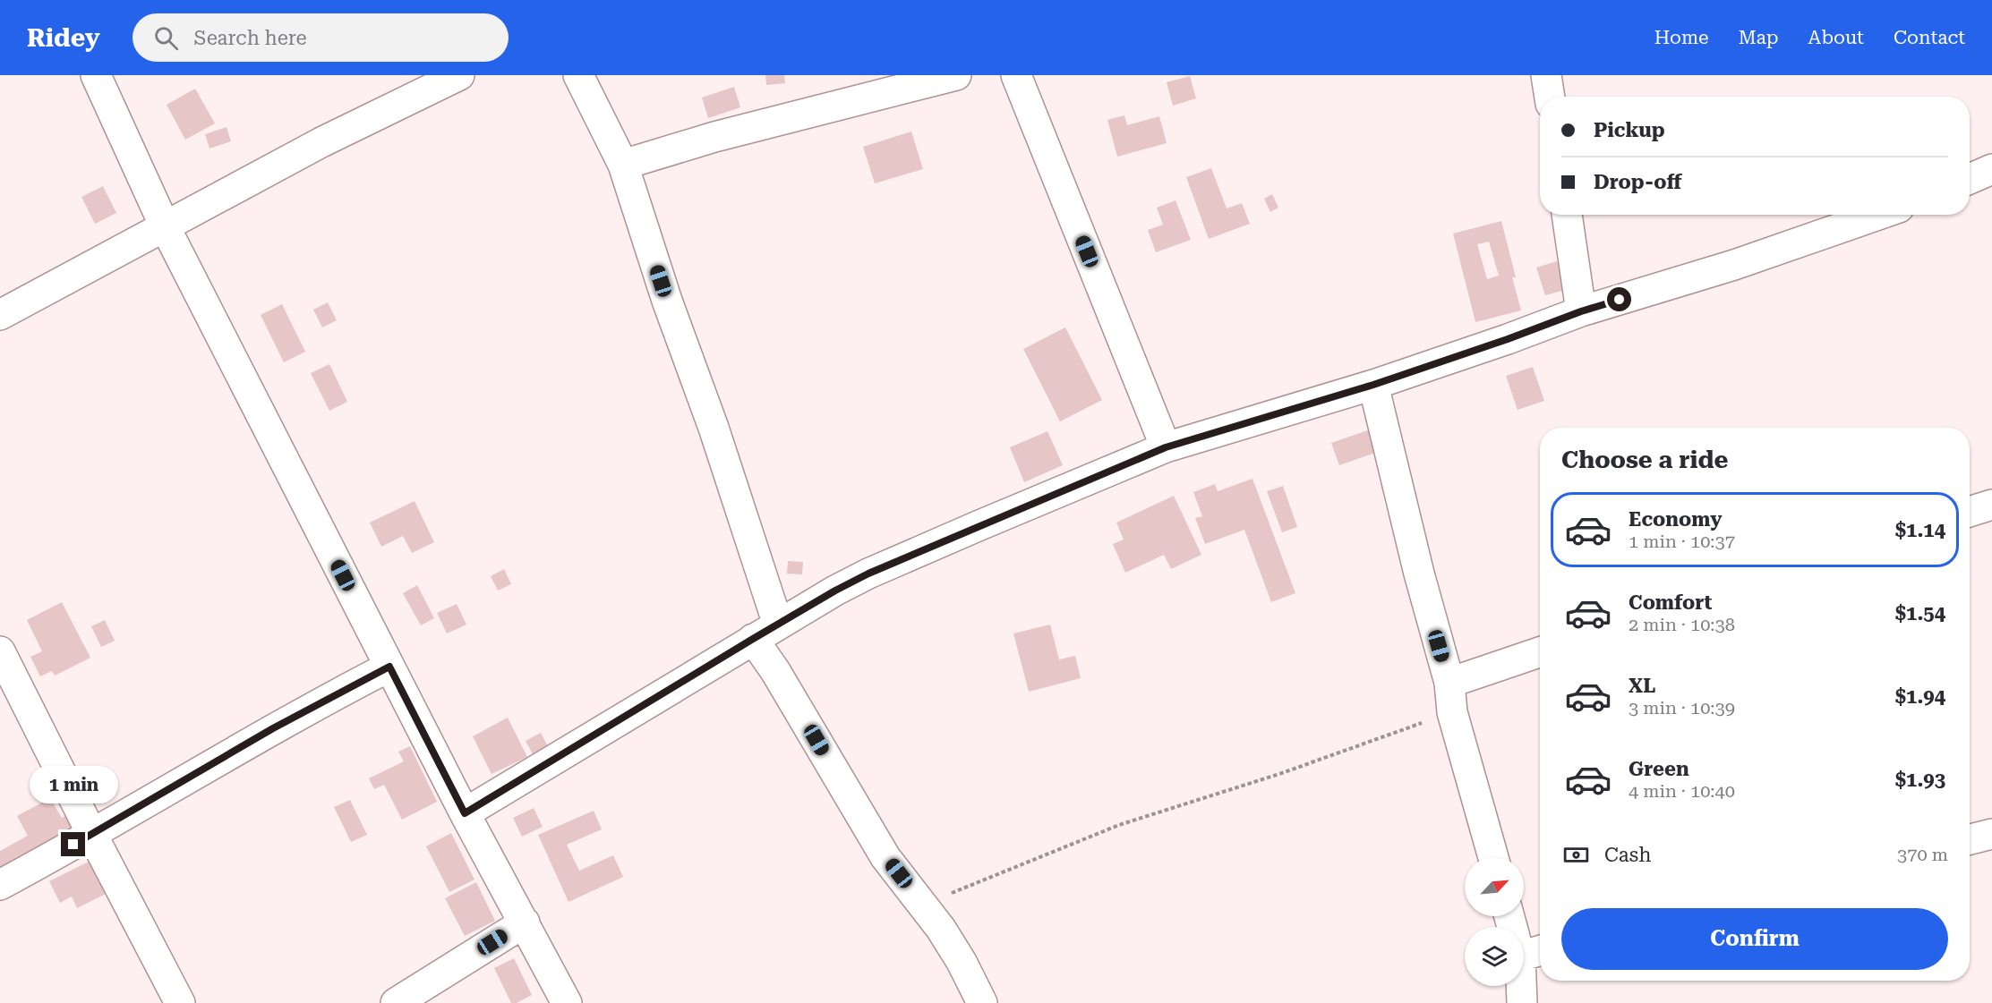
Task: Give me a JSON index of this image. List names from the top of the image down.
{
  "north": "top right",
  "page": {
    "header": "Ridey",
    "search": "Search here",
    "nav": [
      "Home",
      "Map",
      "About",
      "Contact"
    ],
    "banner": ["Pickup", "Drop-off"],
    "heading": "Choose a ride",
    "list": [
      {
        "name": "Economy",
        "note": "1 min · 10:37",
        "value": "$1.14"
      },
      {
        "name": "Comfort",
        "note": "2 min · 10:38",
        "value": "$1.54"
      },
      {
        "name": "XL",
        "note": "3 min · 10:39",
        "value": "$1.94"
      },
      {
        "name": "Green",
        "note": "4 min · 10:40",
        "value": "$1.93"
      }
    ],
    "bubble": "1 min",
    "pay": ["Cash", "370 m"],
    "buttons": "Confirm"
  }
}
